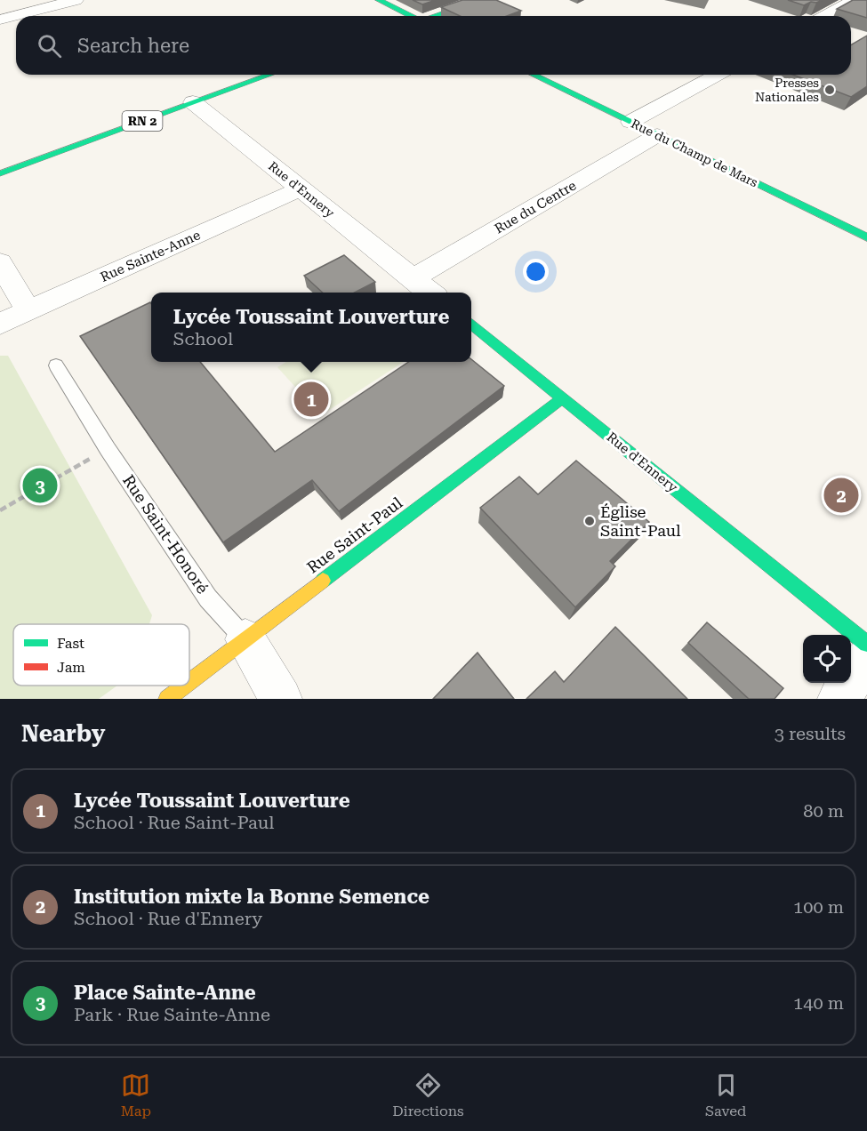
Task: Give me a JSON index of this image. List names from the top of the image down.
{
  "streets": {
    "street": [
      "RN 2",
      "Rue du Champ de Mars",
      "Rue d'Ennery",
      "Rue du Centre",
      "Rue Sainte-Anne",
      "Rue Saint-Honoré",
      "Rue Saint-Paul"
    ]
  },
  "crossings": [
    ["RN 2", "Rue d'Ennery"],
    ["Rue du Champ de Mars", "Rue du Centre"],
    ["Rue d'Ennery", "Rue du Centre"],
    ["Rue d'Ennery", "Rue Sainte-Anne"],
    ["Rue d'Ennery", "Rue Saint-Paul"],
    ["Rue Saint-Honoré", "Rue Saint-Paul"]
  ],
  "places": ["Presses Nationales", "Église Saint-Paul"],
  "legend": ["Fast", "Jam"],
  "page": {
    "search": "Search here",
    "popup": ["Lycée Toussaint Louverture", "School"],
    "pins": ["1", "3", "2"],
    "heading": ["Nearby", "3 results"],
    "list": [
      {
        "mark": "1",
        "name": "Lycée Toussaint Louverture",
        "note": "School · Rue Saint-Paul",
        "value": "80 m"
      },
      {
        "mark": "2",
        "name": "Institution mixte la Bonne Semence",
        "note": "School · Rue d'Ennery",
        "value": "100 m"
      },
      {
        "mark": "3",
        "name": "Place Sainte-Anne",
        "note": "Park · Rue Sainte-Anne",
        "value": "140 m"
      }
    ],
    "nav": ["Map", "Directions", "Saved"]
  }
}
